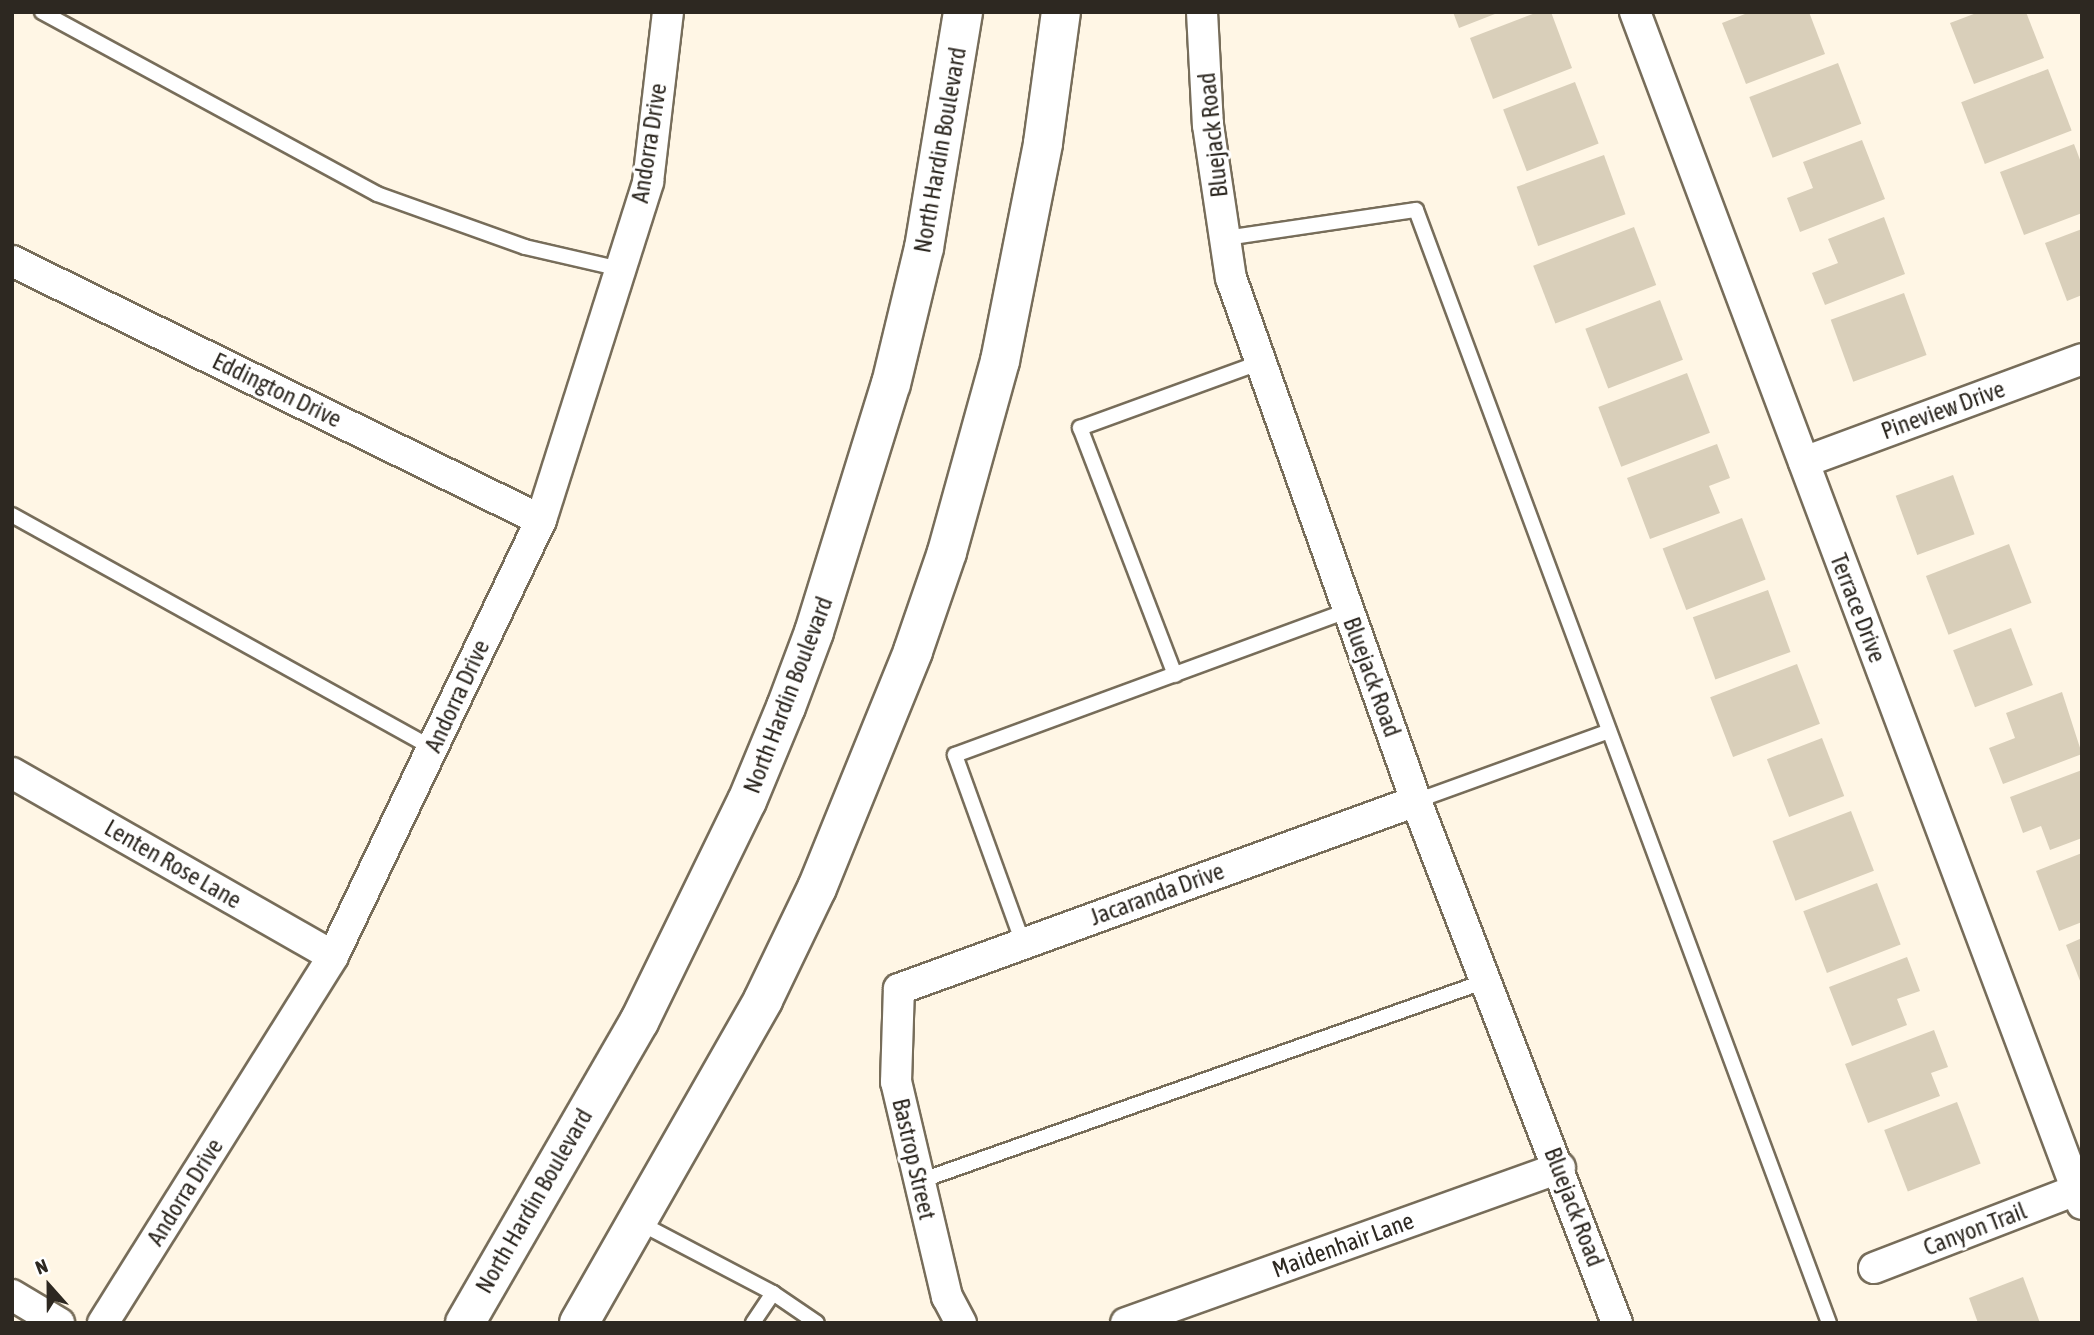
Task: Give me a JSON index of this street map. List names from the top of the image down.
{
  "streets": {
    "main road": ["North Hardin Boulevard"],
    "street": [
      "Bluejack Road",
      "Andorra Drive",
      "Eddington Drive",
      "Pineview Drive",
      "Terrace Drive",
      "Lenten Rose Lane",
      "Jacaranda Drive",
      "Bastrop Street",
      "Canyon Trail",
      "Maidenhair Lane"
    ]
  },
  "crossings": [
    ["Bluejack Road", "Jacaranda Drive"],
    ["Bluejack Road", "Maidenhair Lane"],
    ["Andorra Drive", "Eddington Drive"],
    ["Andorra Drive", "Lenten Rose Lane"],
    ["Pineview Drive", "Terrace Drive"],
    ["Terrace Drive", "Canyon Trail"],
    ["Jacaranda Drive", "Bastrop Street"]
  ],
  "north": "top"
}
